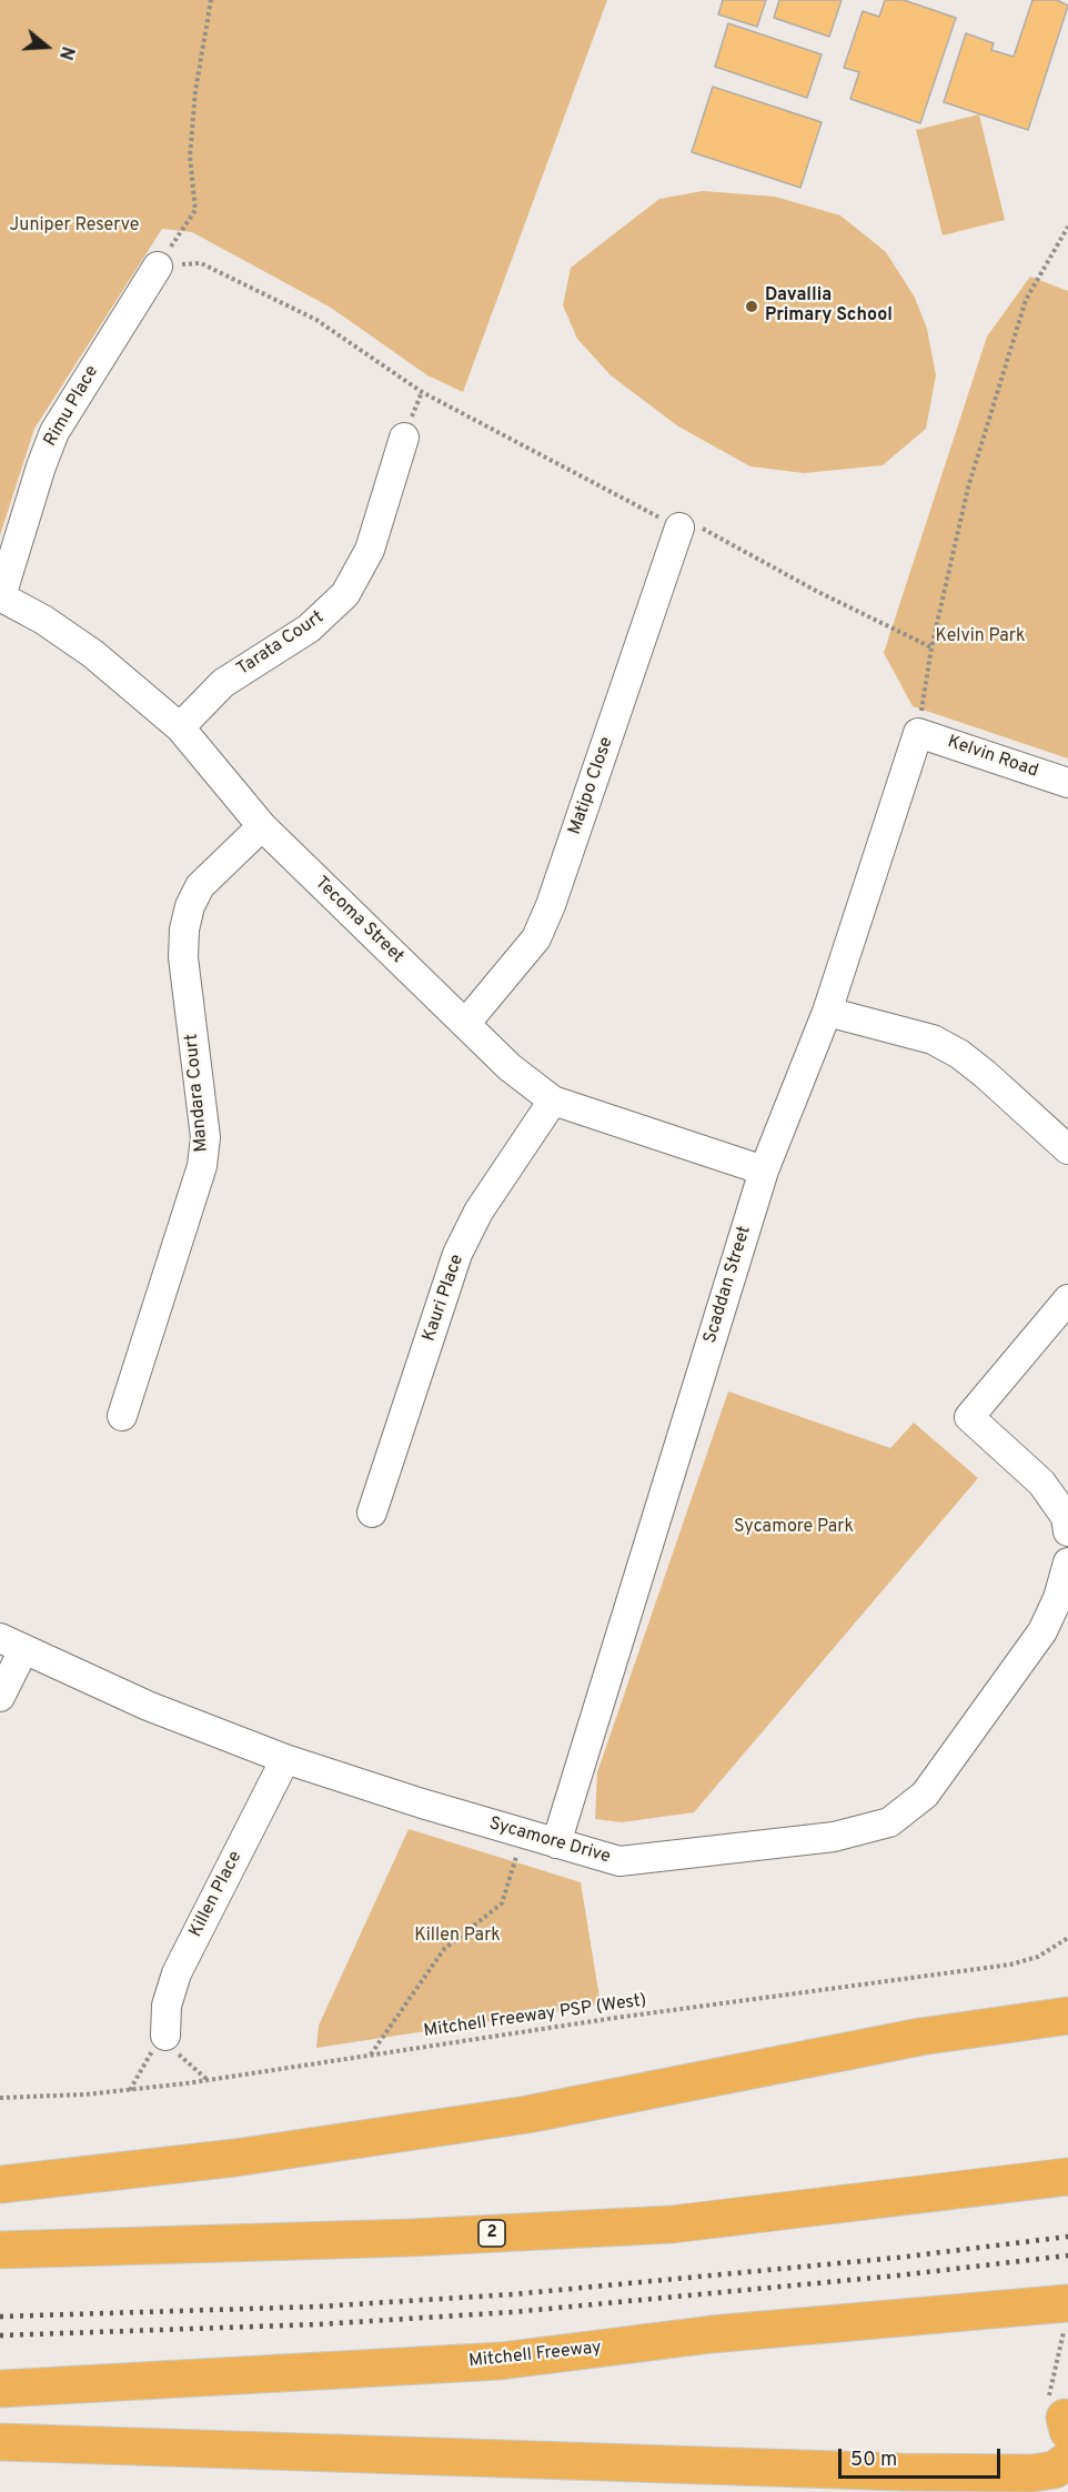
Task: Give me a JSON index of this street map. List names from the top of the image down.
{
  "streets": {
    "highway": ["2", "Mitchell Freeway"],
    "street": [
      "Rimu Place",
      "Tarata Court",
      "Kelvin Road",
      "Matipo Close",
      "Tecoma Street",
      "Mandara Court",
      "Scaddan Street",
      "Kauri Place",
      "Sycamore Drive",
      "Killen Place"
    ],
    "path": ["Mitchell Freeway PSP (West)"]
  },
  "crossings": [
    ["Rimu Place", "Tecoma Street"],
    ["Tarata Court", "Tecoma Street"],
    ["Kelvin Road", "Scaddan Street"],
    ["Matipo Close", "Tecoma Street"],
    ["Tecoma Street", "Mandara Court"],
    ["Tecoma Street", "Scaddan Street"],
    ["Tecoma Street", "Kauri Place"],
    ["Scaddan Street", "Sycamore Drive"],
    ["Sycamore Drive", "Killen Place"]
  ],
  "parks": [
    "Juniper Reserve",
    "Kelvin Park",
    "Sycamore Park",
    "Killen Park"
  ],
  "places": ["Davallia Primary School"],
  "scale_bar": "50 m",
  "north": "right"
}
